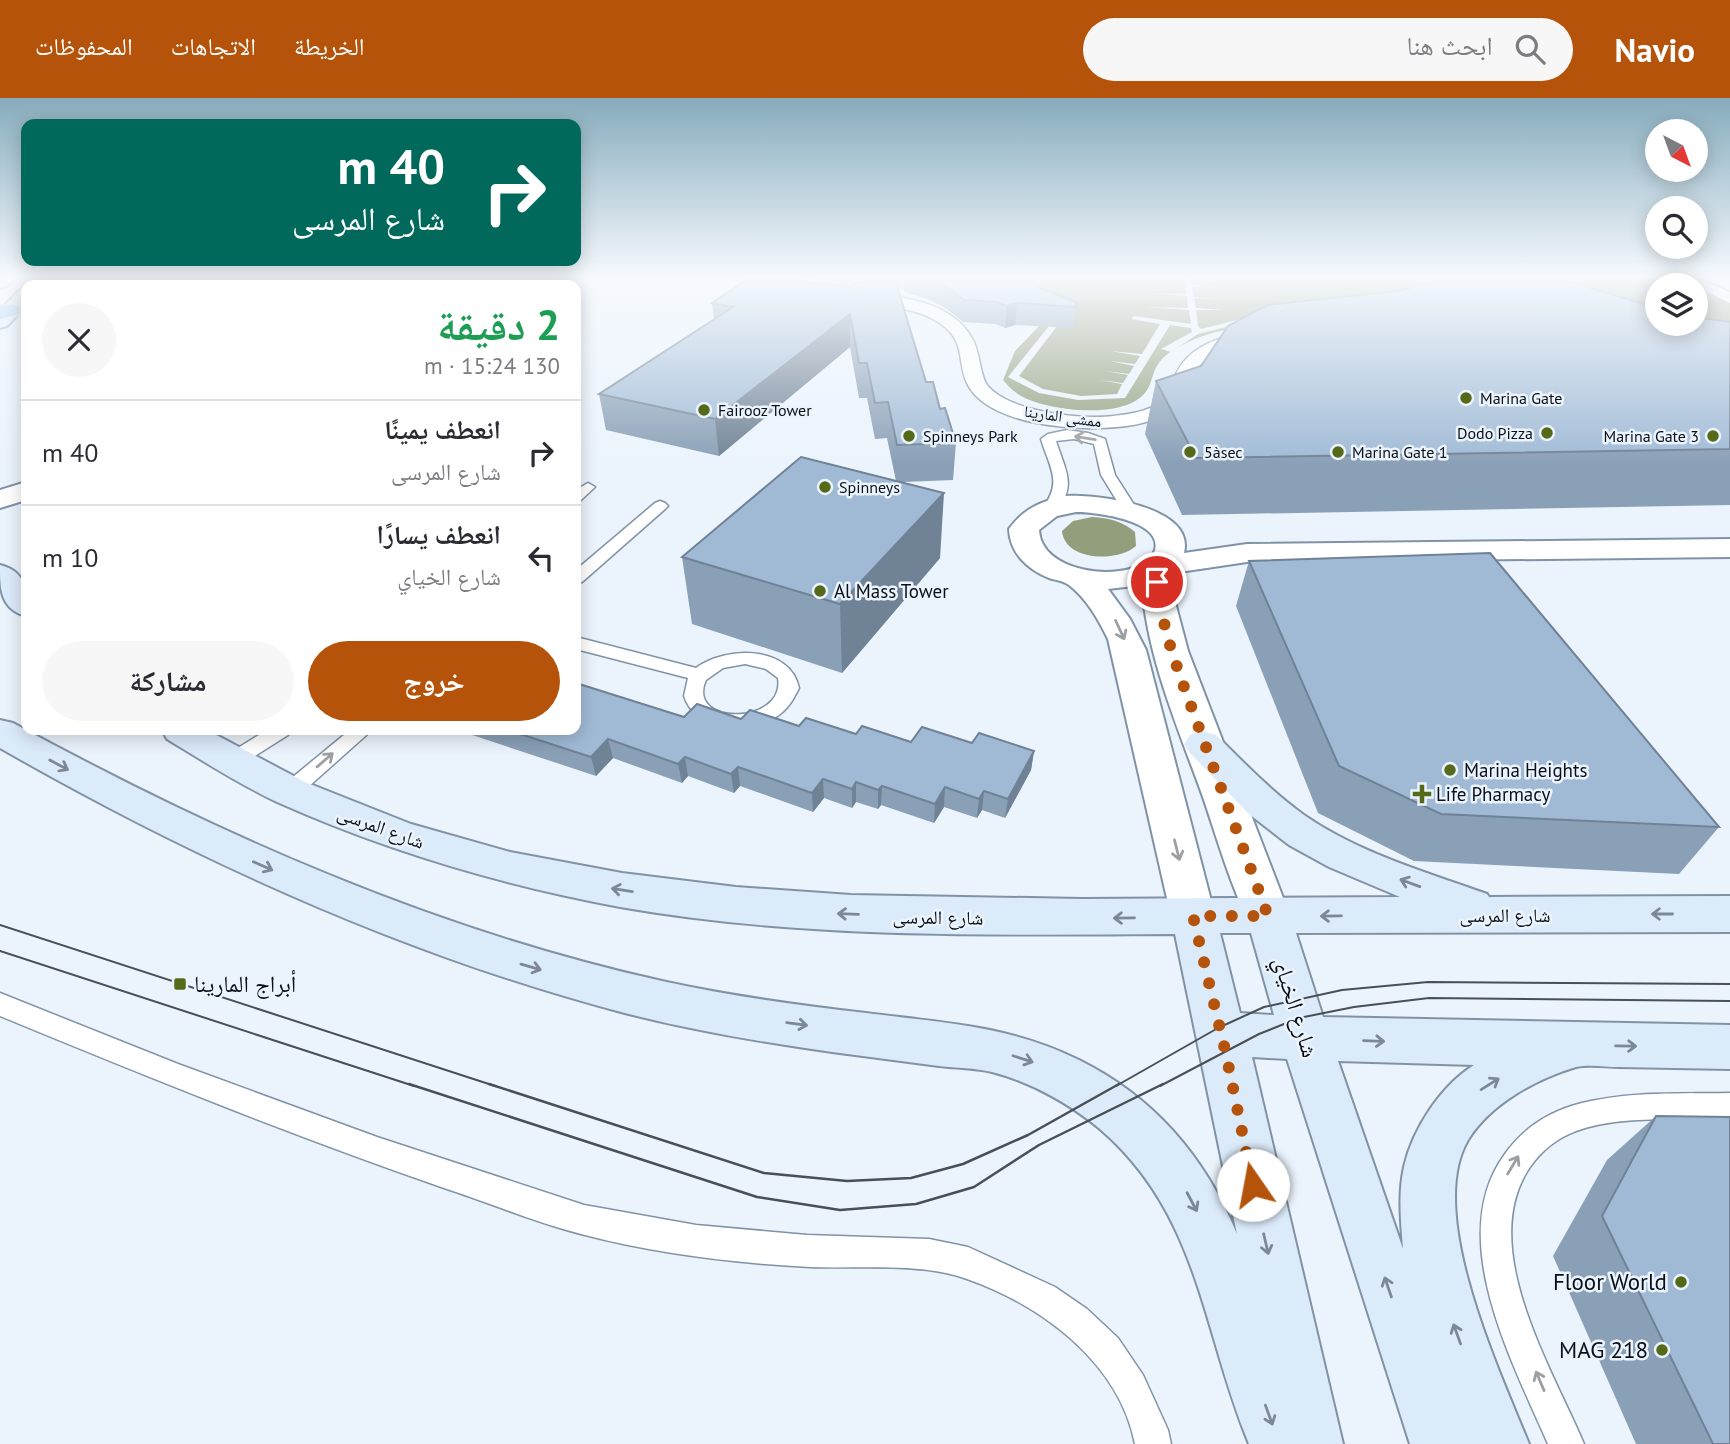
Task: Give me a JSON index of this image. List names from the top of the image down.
{
  "streets": {
    "main road": ["شارع المرسى", "شارع الخياي"],
    "street": ["ممشى المارينا"]
  },
  "crossings": [
    ["شارع المرسى", "شارع الخياي"]
  ],
  "one_way": ["شارع الخياي"],
  "places": {
    "other": [
      "Marina Gate",
      "Fairooz Tower",
      "Dodo Pizza",
      "Spinneys Park",
      "Marina Gate 3",
      "5àsec",
      "Marina Gate 1",
      "Spinneys",
      "Al Mass Tower",
      "Marina Heights",
      "Floor World",
      "MAG 218"
    ],
    "health": ["Life Pharmacy"],
    "transit": ["أبراج المارينا"]
  },
  "north": "bottom right",
  "page": {
    "header": "Navio",
    "search": "ابحث هنا",
    "nav": ["الخريطة", "الاتجاهات", "المحفوظات"],
    "turn": ["40 m", "شارع المرسى"],
    "heading": ["2 دقيقة", "130 m · 15:24"],
    "list": [
      {
        "name": "انعطف يمينًا",
        "note": "شارع المرسى",
        "value": "40 m"
      },
      {
        "name": "انعطف يسارًا",
        "note": "شارع الخياي",
        "value": "10 m"
      }
    ],
    "buttons": ["خروج", "مشاركة"]
  }
}
